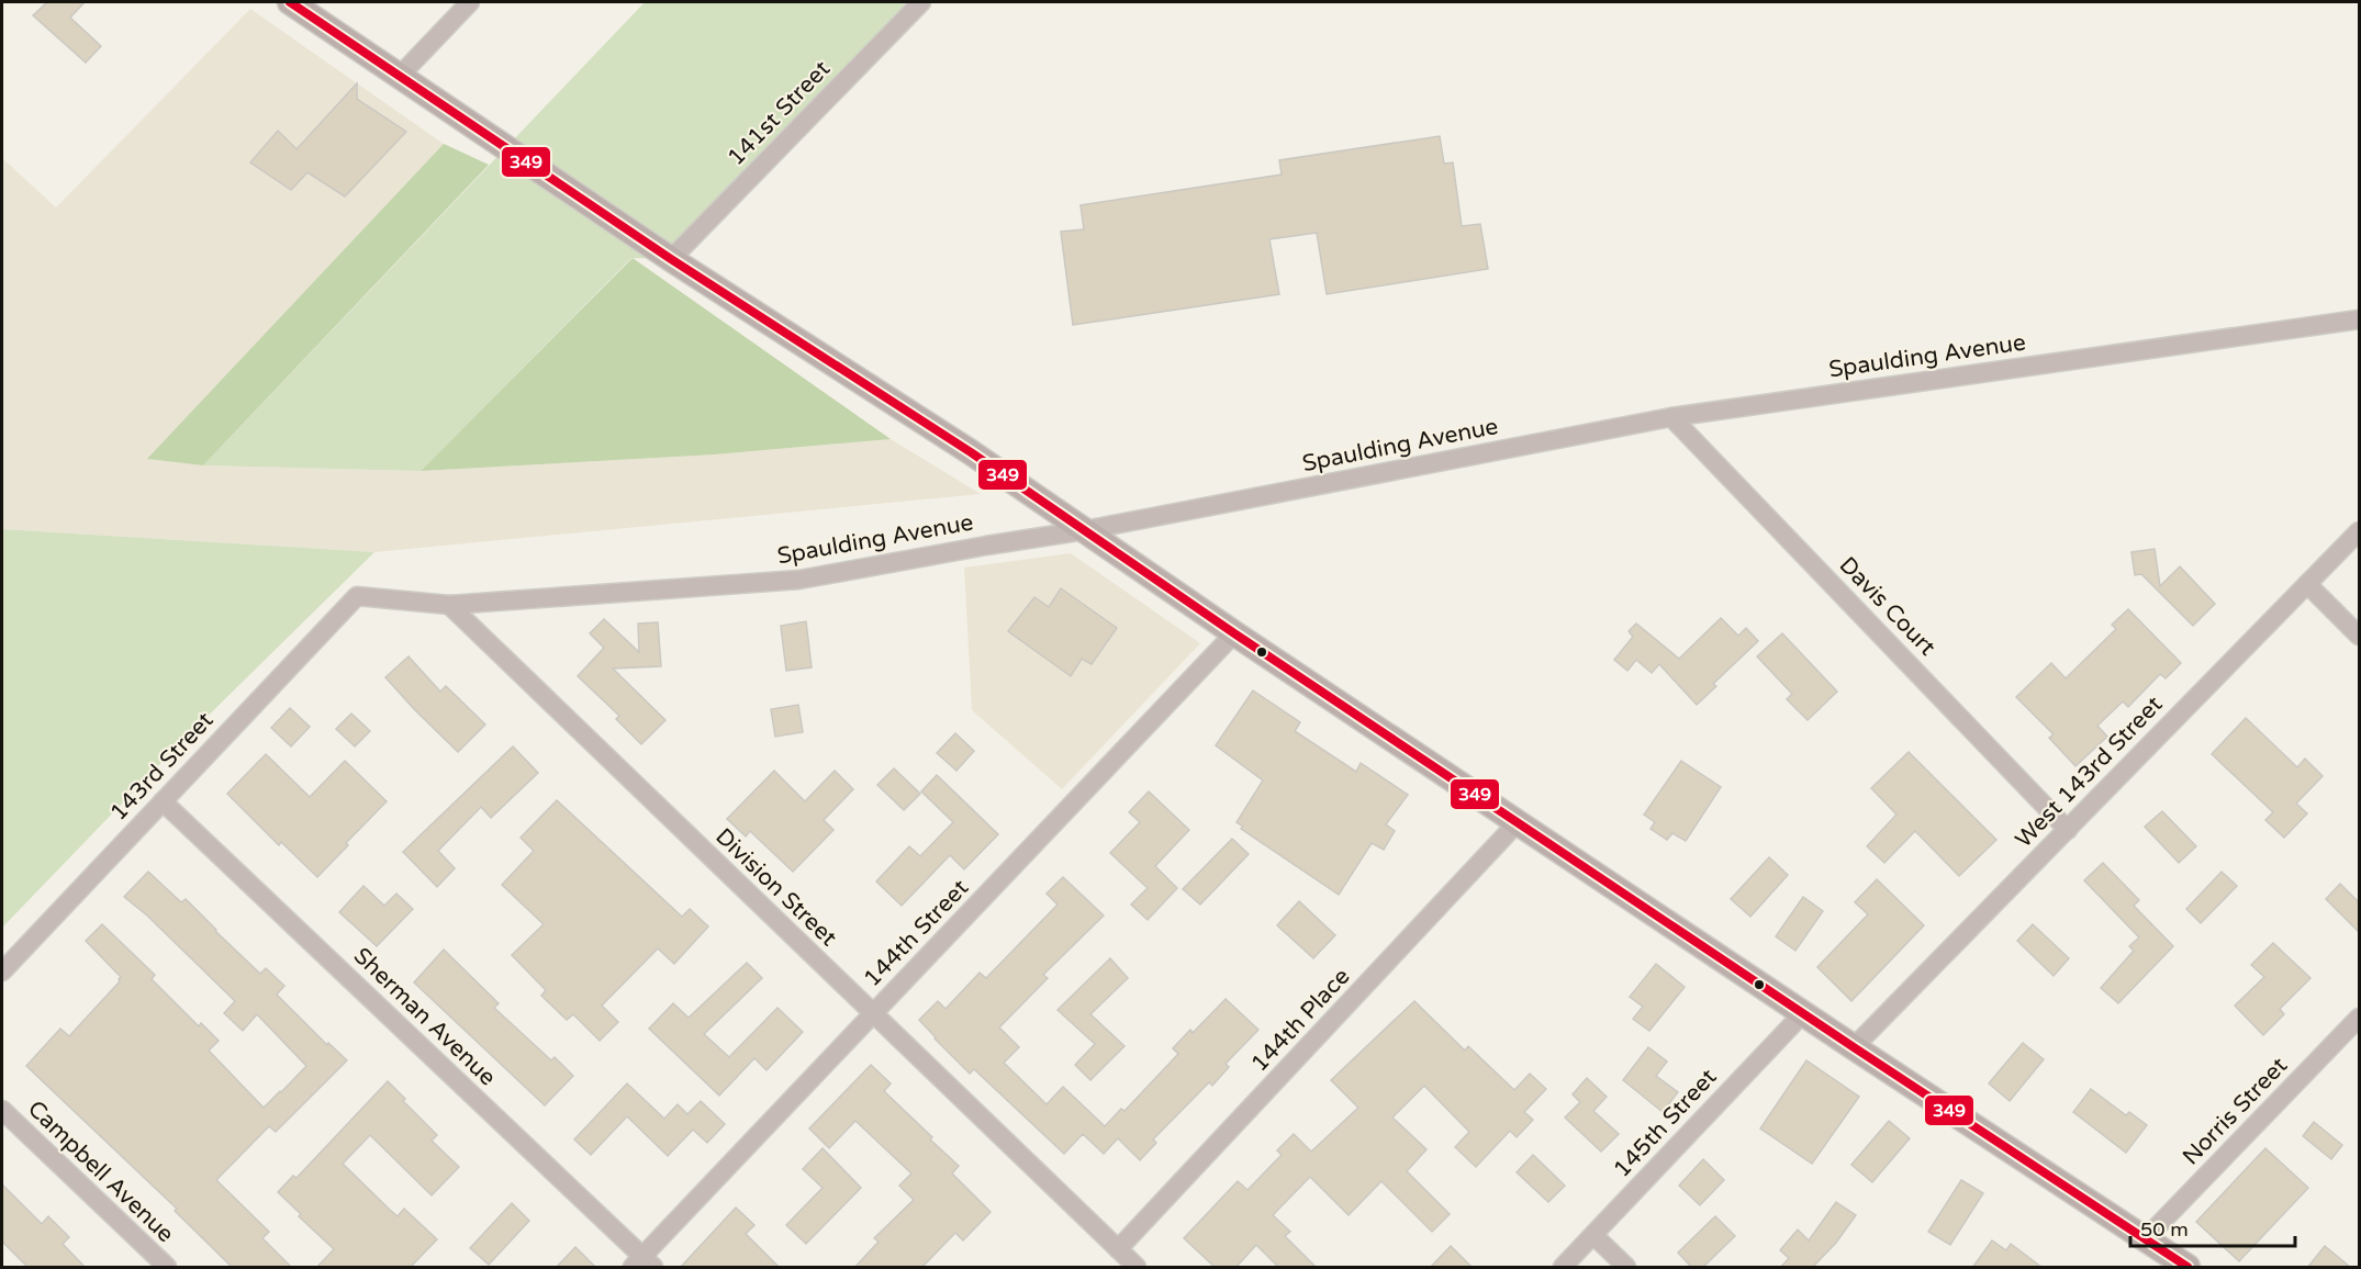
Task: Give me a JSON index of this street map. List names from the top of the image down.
{
  "streets": {
    "street": [
      "141st Street",
      "Spaulding Avenue",
      "Davis Court",
      "143rd Street",
      "West 143rd Street",
      "Division Street",
      "144th Street",
      "Sherman Avenue",
      "144th Place",
      "Norris Street",
      "145th Street",
      "Campbell Avenue"
    ]
  },
  "crossings": [
    ["Spaulding Avenue", "Davis Court"],
    ["Spaulding Avenue", "143rd Street"],
    ["Spaulding Avenue", "Division Street"],
    ["Davis Court", "West 143rd Street"],
    ["143rd Street", "Division Street"],
    ["143rd Street", "Sherman Avenue"],
    ["Division Street", "144th Street"],
    ["Division Street", "144th Place"],
    ["144th Street", "Sherman Avenue"]
  ],
  "lines": ["transit line 349"],
  "scale_bar": "50 m"
}
